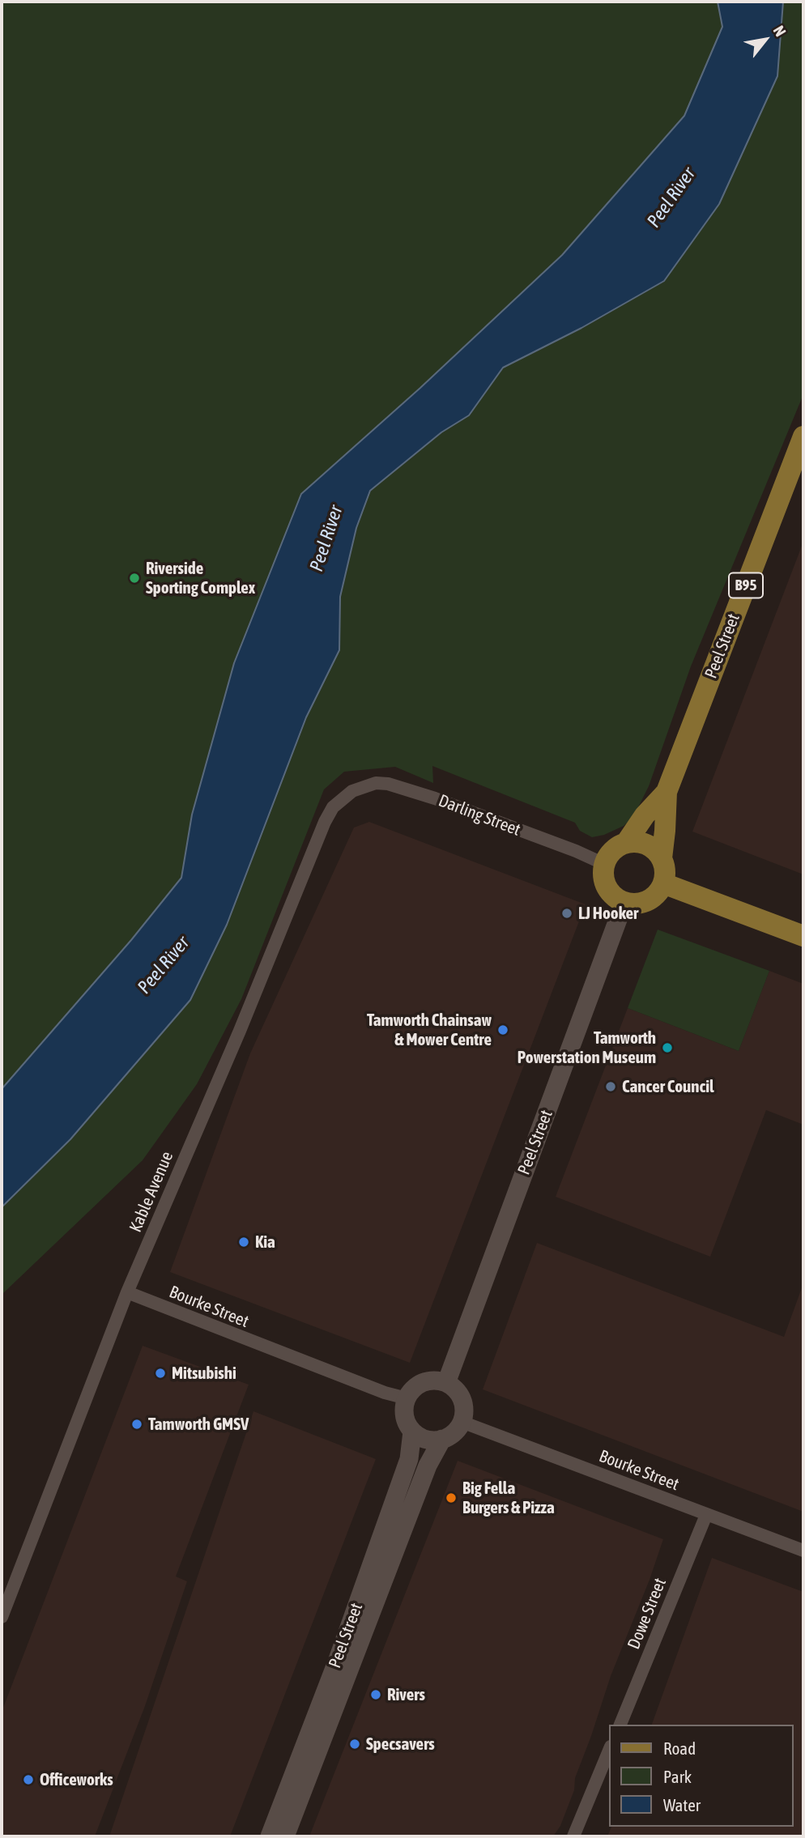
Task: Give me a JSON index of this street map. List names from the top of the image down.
{
  "streets": {
    "main road": ["B95", "Peel Street"],
    "street": [
      "Darling Street",
      "Kable Avenue",
      "Bourke Street",
      "Dowe Street"
    ]
  },
  "crossings": [
    ["B95", "Peel Street"],
    ["B95", "Darling Street"],
    ["Peel Street", "Darling Street"],
    ["Peel Street", "Bourke Street"],
    ["Darling Street", "Kable Avenue"],
    ["Kable Avenue", "Bourke Street"],
    ["Bourke Street", "Dowe Street"]
  ],
  "water": ["Peel River"],
  "places": [
    "Riverside Sporting Complex",
    "LJ Hooker",
    "Tamworth Chainsaw & Mower Centre",
    "Tamworth Powerstation Museum",
    "Cancer Council",
    "Kia",
    "Mitsubishi",
    "Tamworth GMSV",
    "Big Fella Burgers & Pizza",
    "Rivers",
    "Specsavers",
    "Officeworks"
  ],
  "legend": ["Road", "Park", "Water"],
  "north": "top right"
}
